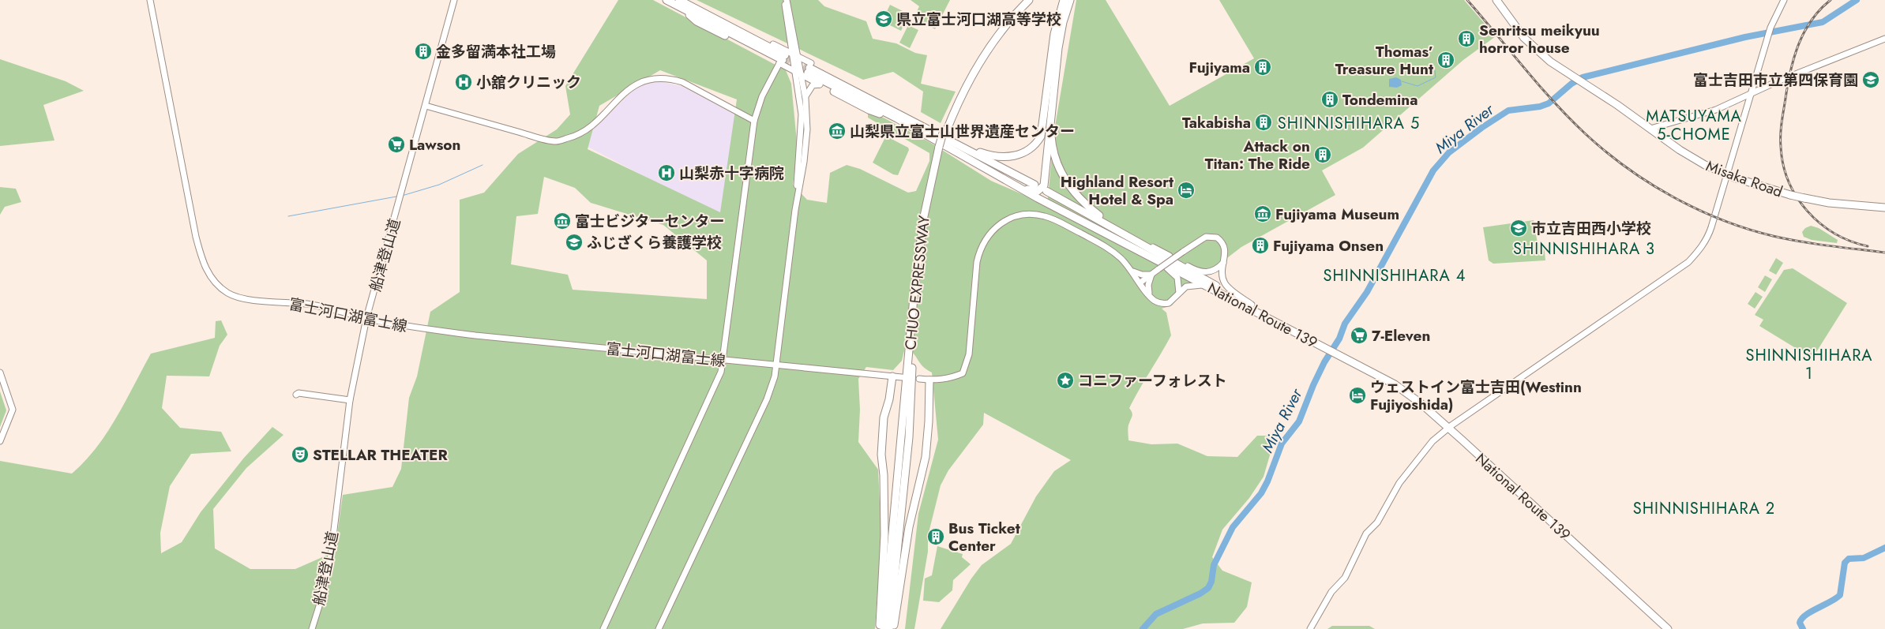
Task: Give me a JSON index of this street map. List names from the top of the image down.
{
  "streets": {
    "highway": ["Misaka Road", "CHUO EXPRESSWAY", "National Route 139"],
    "main road": ["船津登山道", "富士河口湖富士線"]
  },
  "crossings": [
    ["船津登山道", "富士河口湖富士線"]
  ],
  "districts": [
    "MATSUYAMA 5-CHOME",
    "SHINNISHIHARA 5",
    "SHINNISHIHARA 3",
    "SHINNISHIHARA 4",
    "SHINNISHIHARA 1",
    "SHINNISHIHARA 2"
  ],
  "water": ["Miya River"],
  "places": {
    "school or university": [
      "県立富士河口湖高等学校",
      "富士吉田市立第四保育園",
      "市立吉田西小学校",
      "ふじざくら養護学校"
    ],
    "building": [
      "Senritsu meikyuu horror house",
      "金多留満本社工場",
      "Thomas’ Treasure Hunt",
      "Fujiyama",
      "Tondemina",
      "Takabisha",
      "Attack on Titan: The Ride",
      "Fujiyama Onsen",
      "Bus Ticket Center"
    ],
    "hospital": ["小舘クリニック", "山梨赤十字病院"],
    "museum": ["山梨県立富士山世界遺産センター", "Fujiyama Museum", "富士ビジターセンター"],
    "supermarket": ["Lawson", "7-Eleven"],
    "hotel": ["Highland Resort Hotel & Spa", "ウェストイン富士吉田(Westinn Fujiyoshida)"],
    "place": ["コニファーフォレスト"],
    "theatre": ["STELLAR THEATER"]
  }
}
